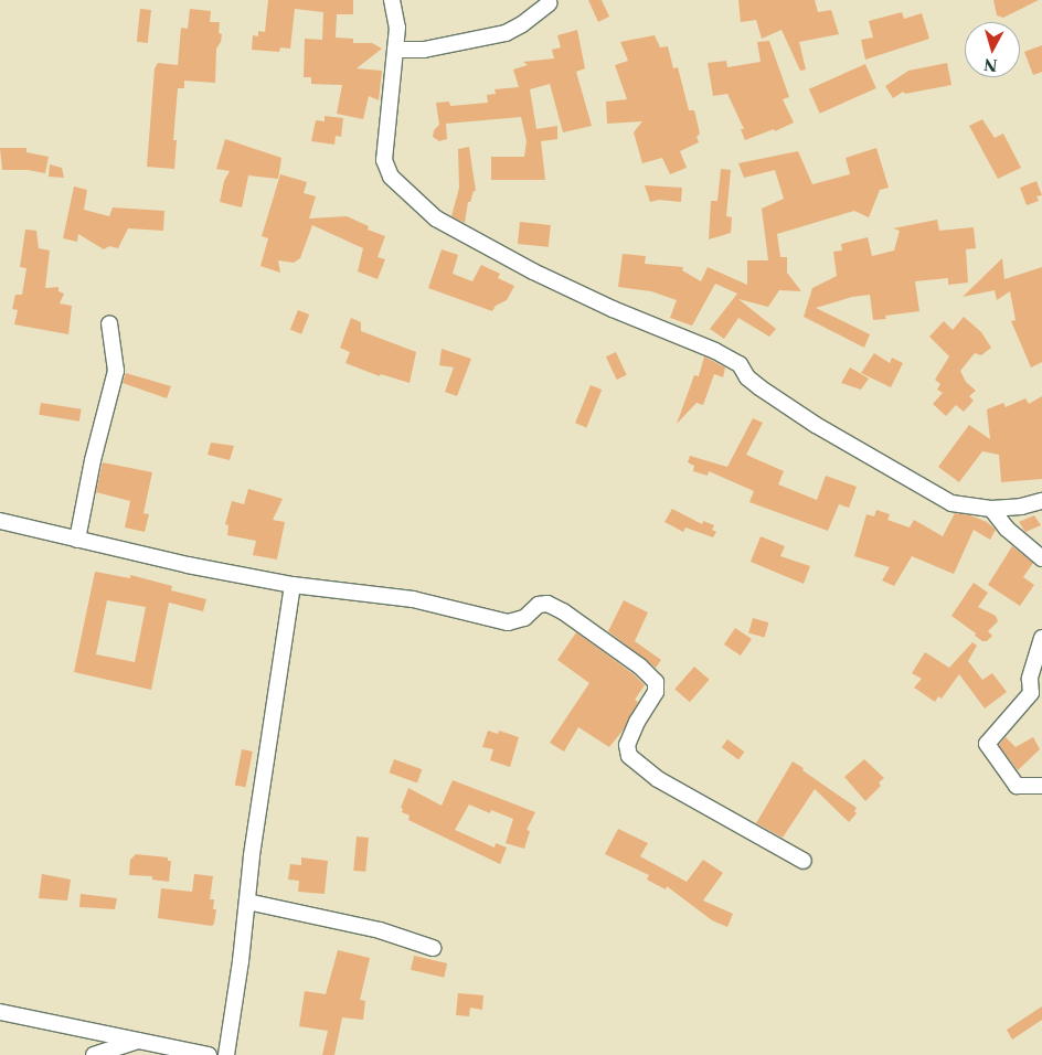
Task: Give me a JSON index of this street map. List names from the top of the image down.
{
  "north": "bottom"
}
